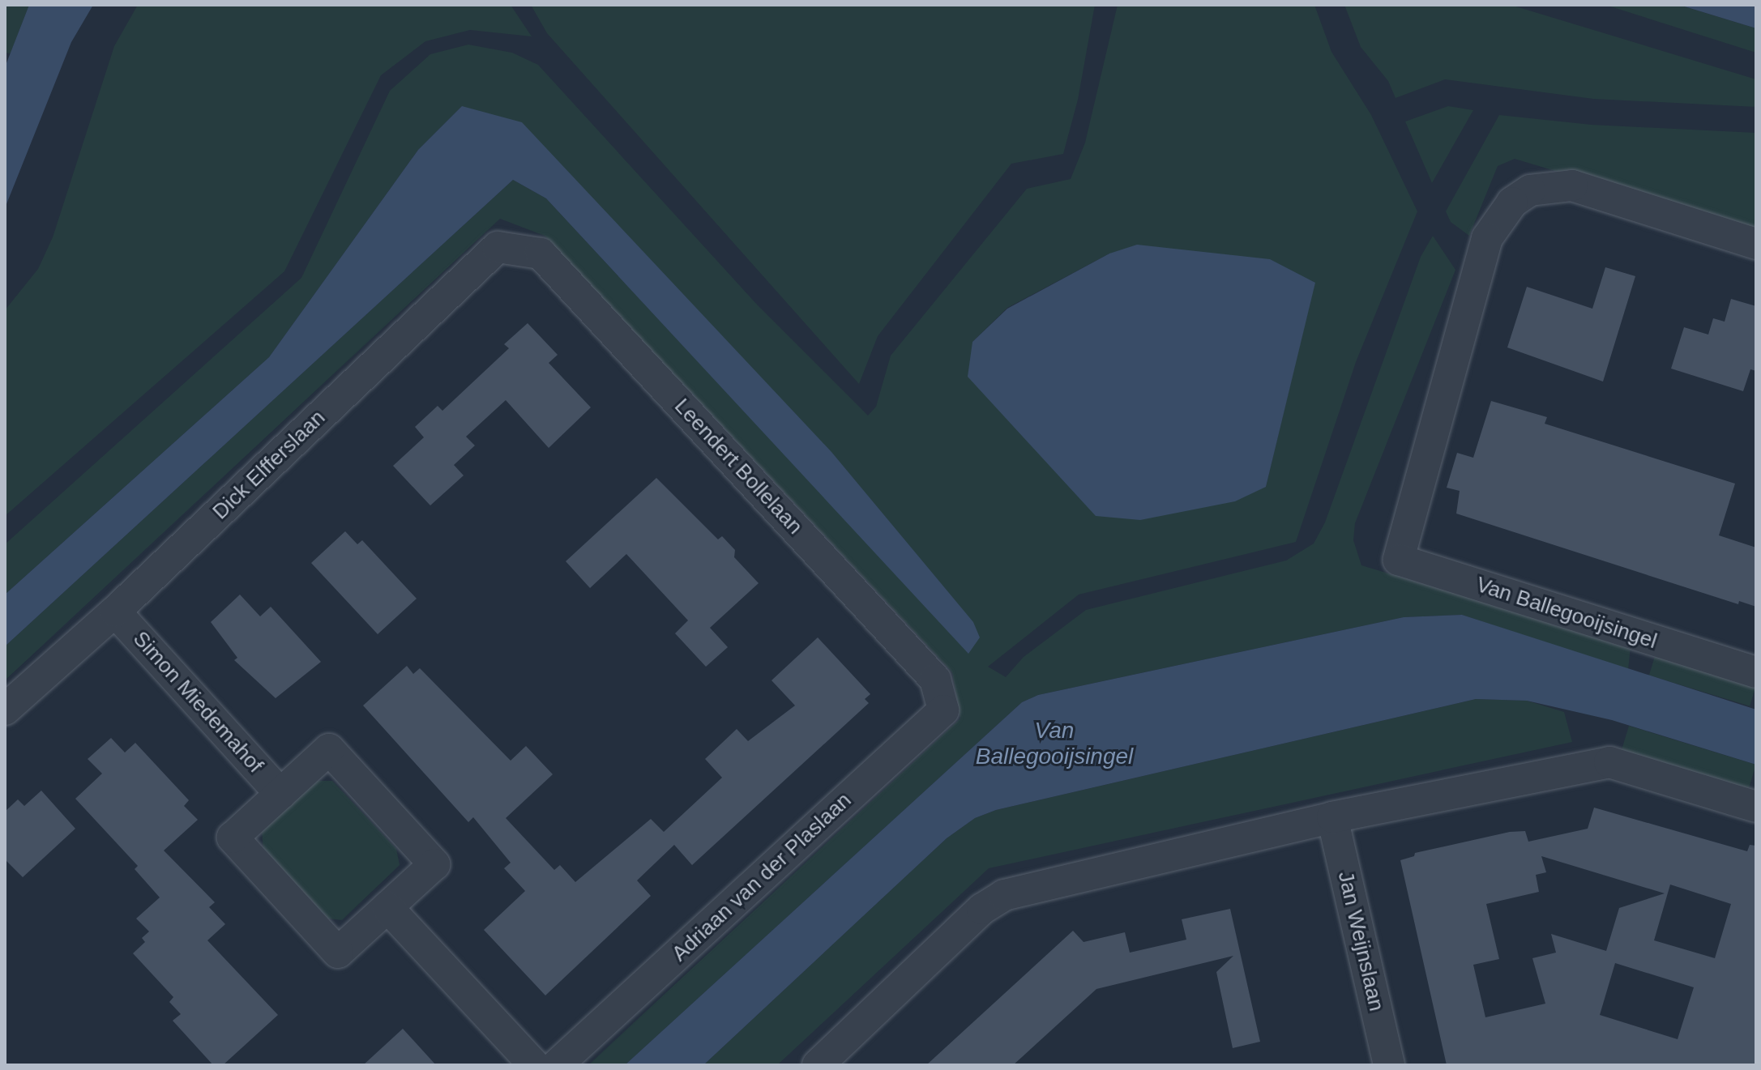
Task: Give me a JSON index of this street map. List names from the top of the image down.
{
  "streets": {
    "street": [
      "Dick Elfferslaan",
      "Leendert Bollelaan",
      "Van Ballegooijsingel",
      "Simon Miedemahof",
      "Adriaan van der Plaslaan",
      "Jan Weijnslaan"
    ]
  },
  "crossings": [
    ["Dick Elfferslaan", "Leendert Bollelaan"],
    ["Dick Elfferslaan", "Simon Miedemahof"],
    ["Leendert Bollelaan", "Adriaan van der Plaslaan"]
  ],
  "water": ["Van Ballegooijsingel"]
}
